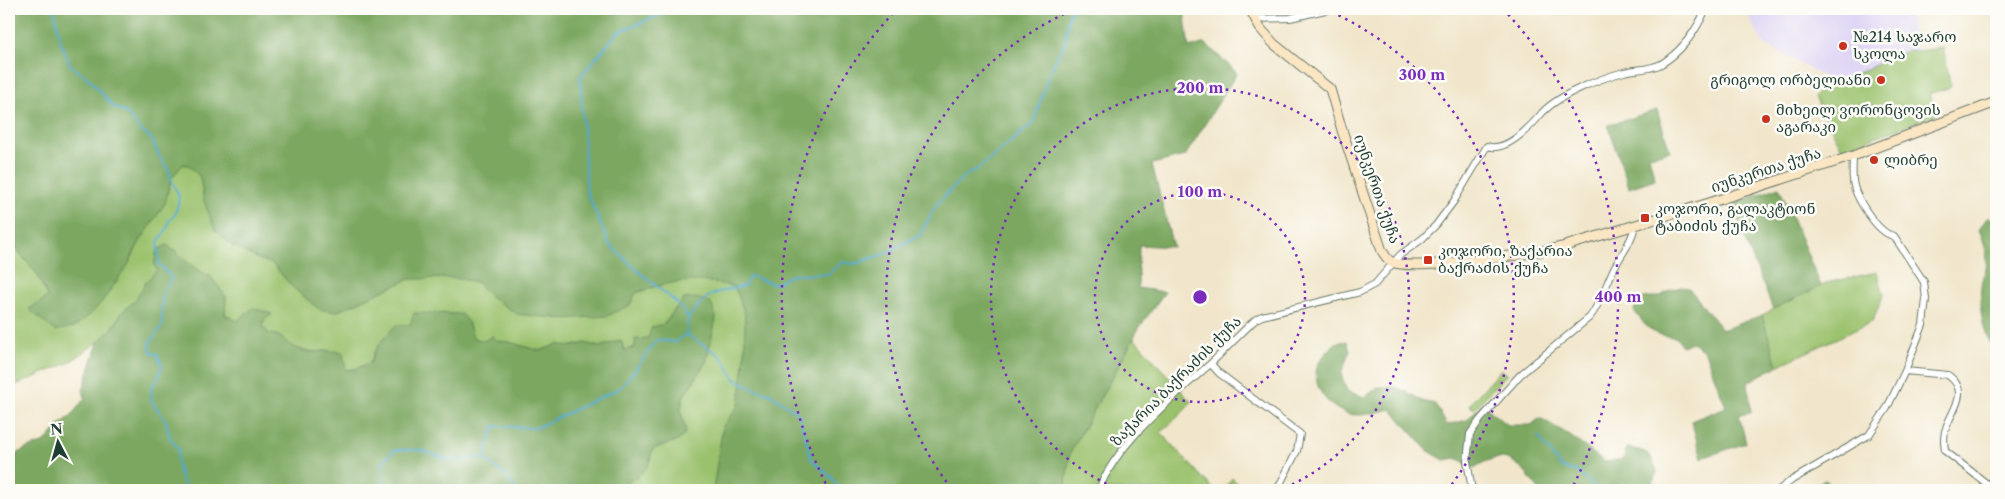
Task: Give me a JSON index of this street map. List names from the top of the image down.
{
  "streets": {
    "main road": ["იუნკერთა ქუჩა"],
    "street": ["ზაქარია ბაქრაძის ქუჩა"]
  },
  "crossings": [
    ["იუნკერთა ქუჩა", "ზაქარია ბაქრაძის ქუჩა"]
  ],
  "places": {
    "other": [
      "№214 საჯარო სკოლა",
      "გრიგოლ ორბელიანი",
      "მიხეილ ვორონცოვის აგარაკი",
      "ლიბრე"
    ],
    "transit": ["კოჯორი, გალაკტიონ ტაბიძის ქუჩა", "კოჯორი, ზაქარია ბაქრაძის ქუჩა"]
  },
  "north": "top",
  "rings": [
    "300 m",
    "200 m",
    "100 m",
    "400 m"
  ]
}
